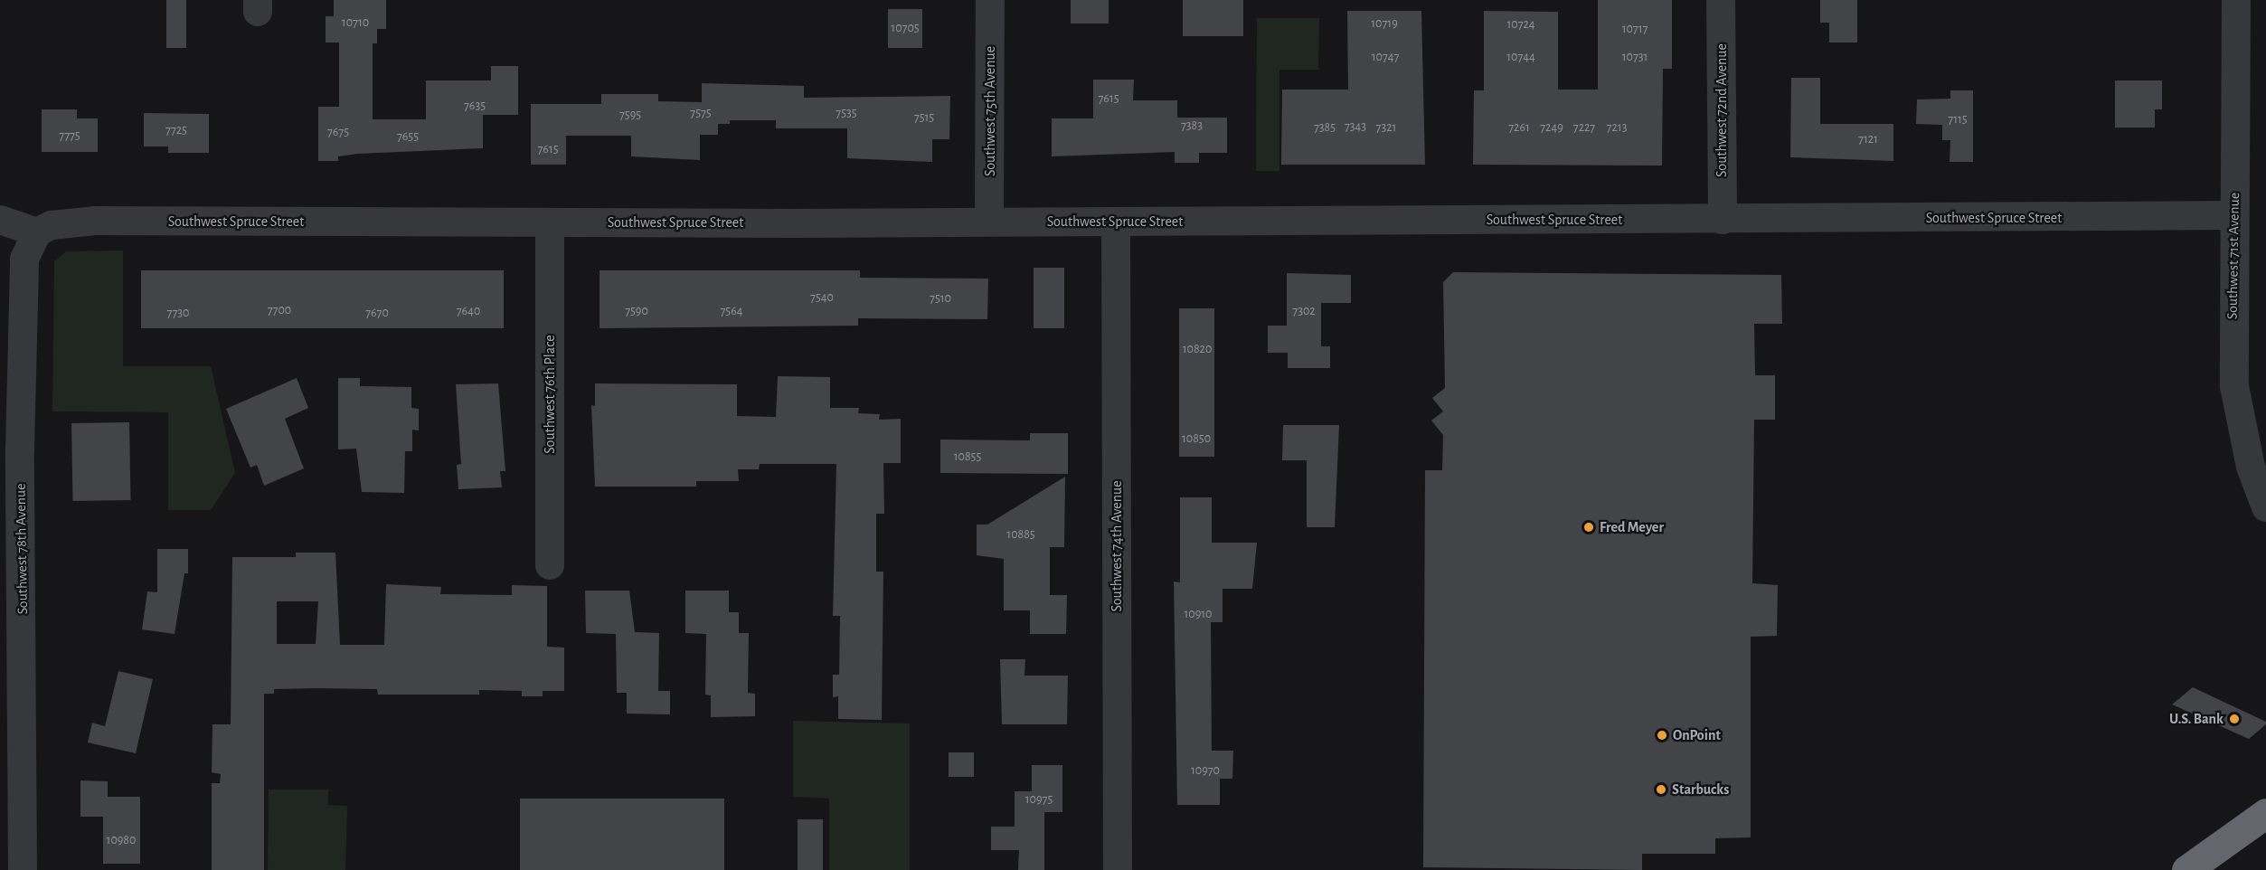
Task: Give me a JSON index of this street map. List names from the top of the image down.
{
  "streets": {
    "street": [
      "Southwest 72nd Avenue",
      "Southwest 75th Avenue",
      "Southwest Spruce Street",
      "Southwest 71st Avenue",
      "Southwest 76th Place",
      "Southwest 74th Avenue",
      "Southwest 78th Avenue"
    ]
  },
  "crossings": [
    ["Southwest 72nd Avenue", "Southwest Spruce Street"],
    ["Southwest 75th Avenue", "Southwest Spruce Street"],
    ["Southwest Spruce Street", "Southwest 71st Avenue"],
    ["Southwest Spruce Street", "Southwest 76th Place"],
    ["Southwest Spruce Street", "Southwest 74th Avenue"],
    ["Southwest Spruce Street", "Southwest 78th Avenue"]
  ],
  "places": [
    "Fred Meyer",
    "U.S. Bank",
    "OnPoint",
    "Starbucks"
  ],
  "house_numbers": [
    "10710",
    "10719",
    "10724",
    "10705",
    "10717",
    "10747",
    "10744",
    "10731",
    "7615",
    "7635",
    "7575",
    "7535",
    "7595",
    "7515",
    "7115",
    "7383",
    "7343",
    "7385",
    "7321",
    "7261",
    "7249",
    "7227",
    "7213",
    "7725",
    "7675",
    "7775",
    "7655",
    "7121",
    "7615",
    "7540",
    "7510",
    "7700",
    "7640",
    "7590",
    "7564",
    "7302",
    "7730",
    "7670",
    "10820",
    "10850",
    "10855",
    "10885",
    "10910",
    "10970",
    "10975",
    "10980"
  ]
}
